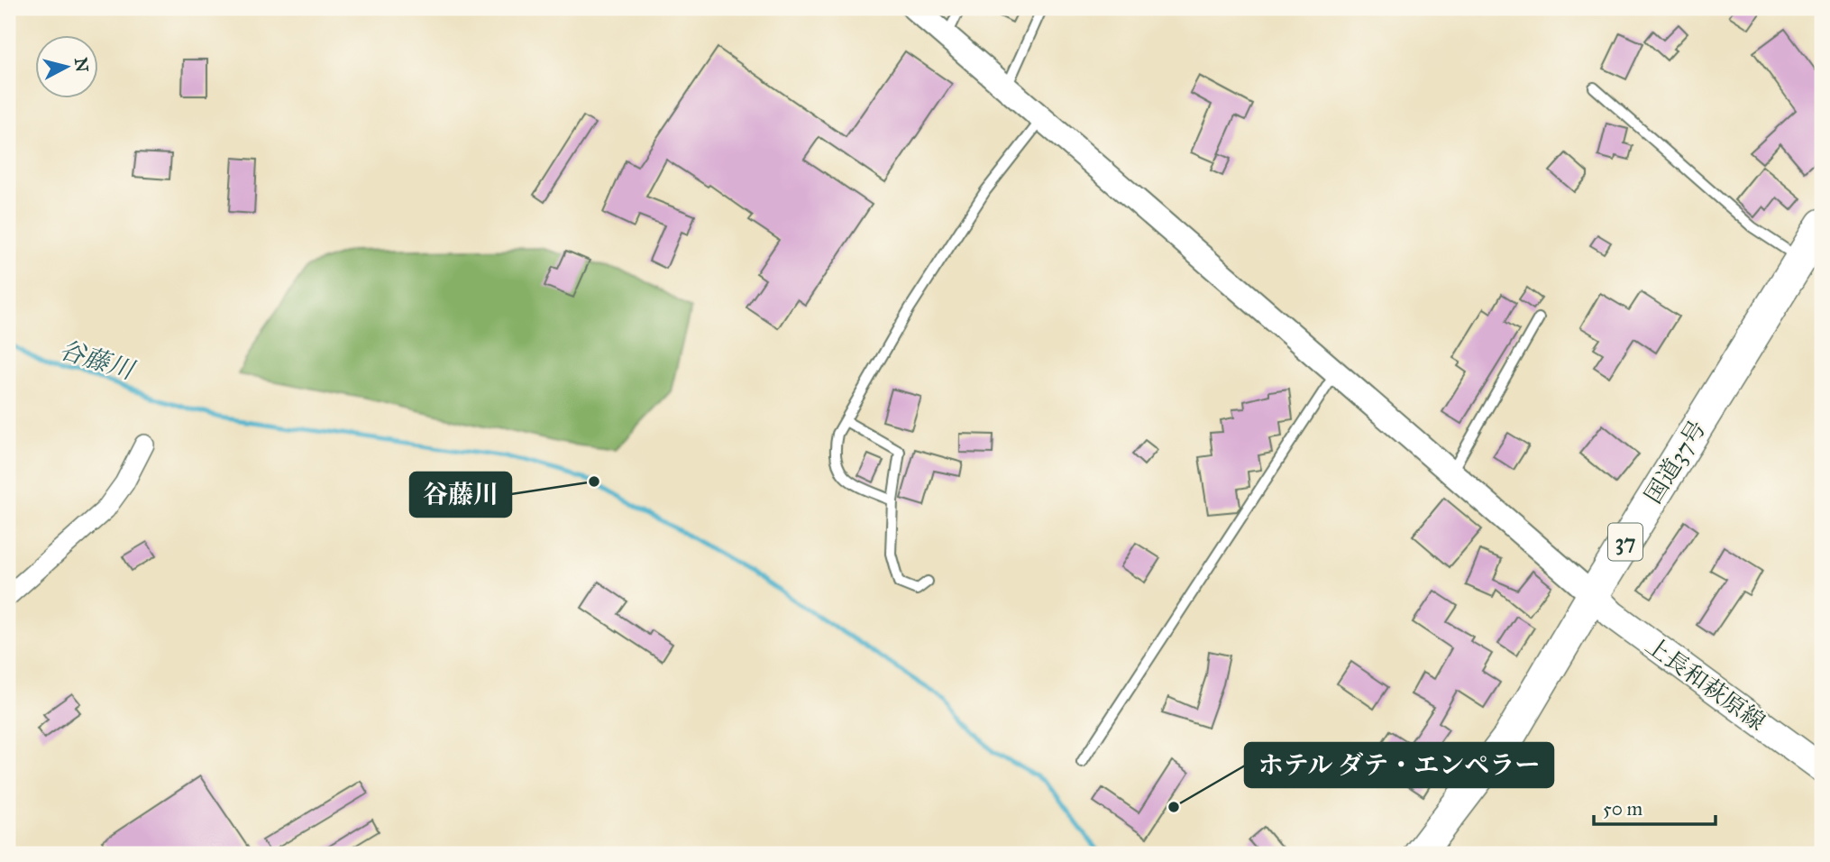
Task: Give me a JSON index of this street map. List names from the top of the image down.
{
  "streets": {
    "highway": ["国道37号", "37"],
    "main road": ["上長和萩原線"]
  },
  "crossings": [
    ["国道37号", "上長和萩原線"]
  ],
  "water": ["谷藤川"],
  "places": ["谷藤川", "ホテル ダテ・エンペラー"],
  "scale_bar": "50 m",
  "north": "right"
}
